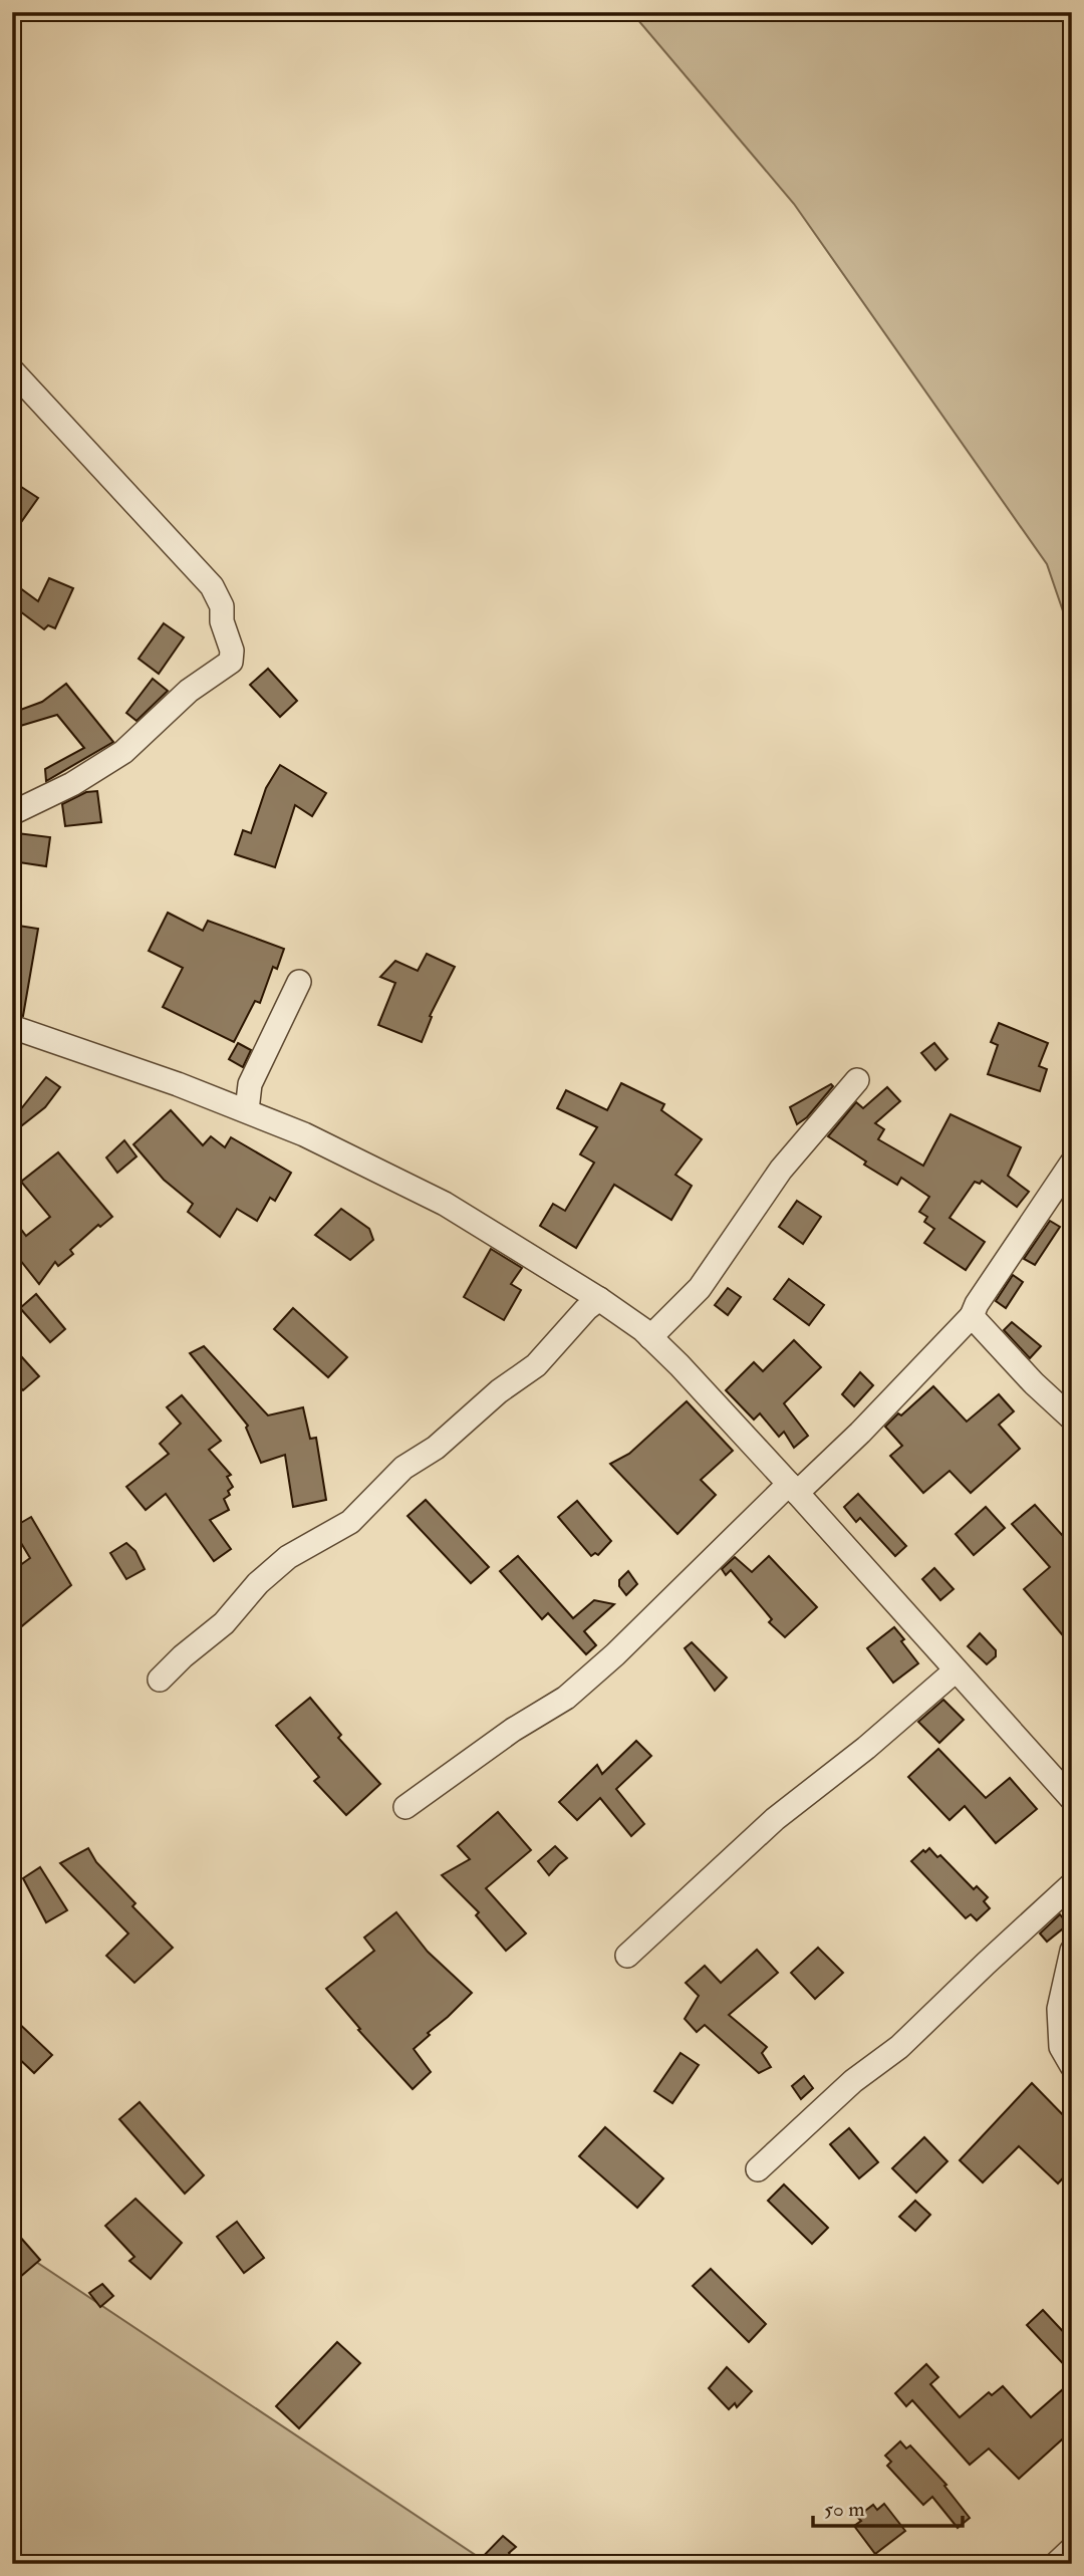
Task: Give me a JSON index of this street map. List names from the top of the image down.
{
  "scale_bar": "50 m"
}
